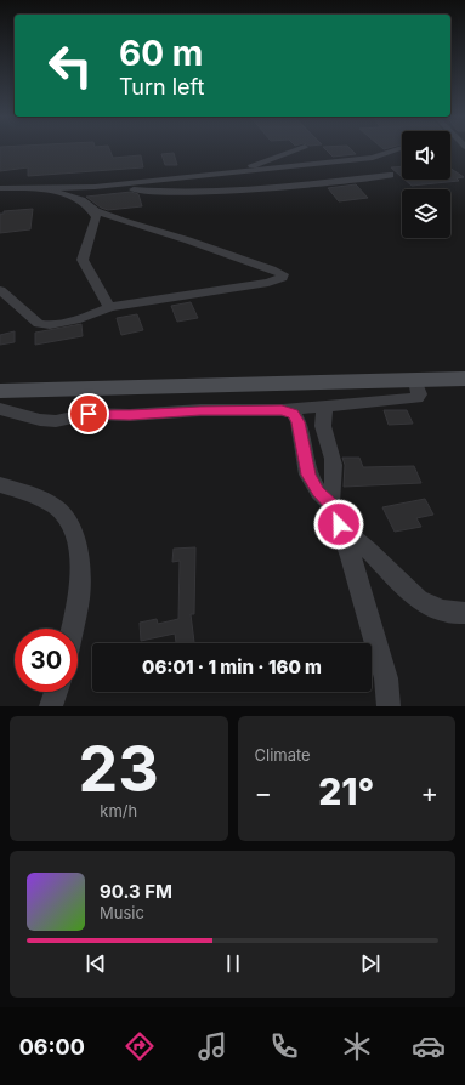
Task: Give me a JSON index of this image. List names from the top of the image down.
{
  "page": {
    "turn": ["60 m", "Turn left"],
    "limit": "30",
    "trip": "06:01 · 1 min · 160 m",
    "tile": [
      ["23", "km/h"],
      "Climate"
    ],
    "heat": ["−", "21°", "+"],
    "song": ["90.3 FM", "Music"],
    "tabs": "06:00"
  }
}
